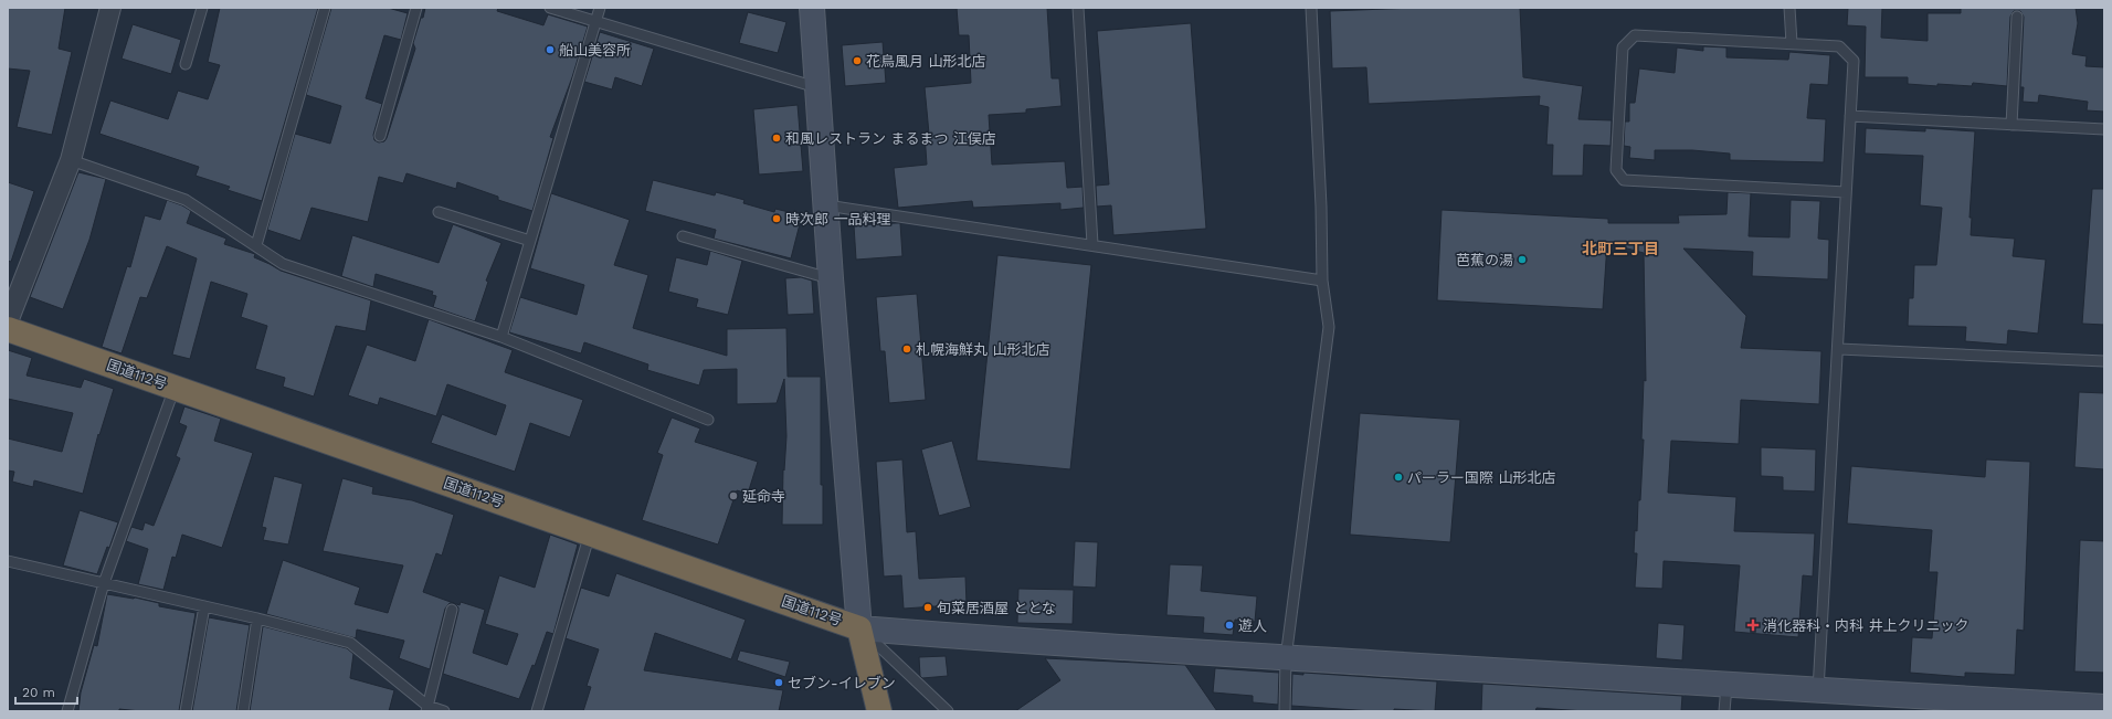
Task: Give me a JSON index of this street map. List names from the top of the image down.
{
  "streets": {
    "highway": ["国道112号"]
  },
  "districts": ["北町三丁目"],
  "places": {
    "other": [
      "船山美容所",
      "花鳥風月 山形北店",
      "和風レストラン まるまつ 江俣店",
      "時次郎 一品料理",
      "芭蕉の湯",
      "札幌海鮮丸 山形北店",
      "パーラー国際 山形北店",
      "延命寺",
      "旬菜居酒屋 ととな",
      "遊人",
      "セブン-イレブン"
    ],
    "health": ["消化器科・内科 井上クリニック"]
  },
  "scale_bar": "20 m"
}
